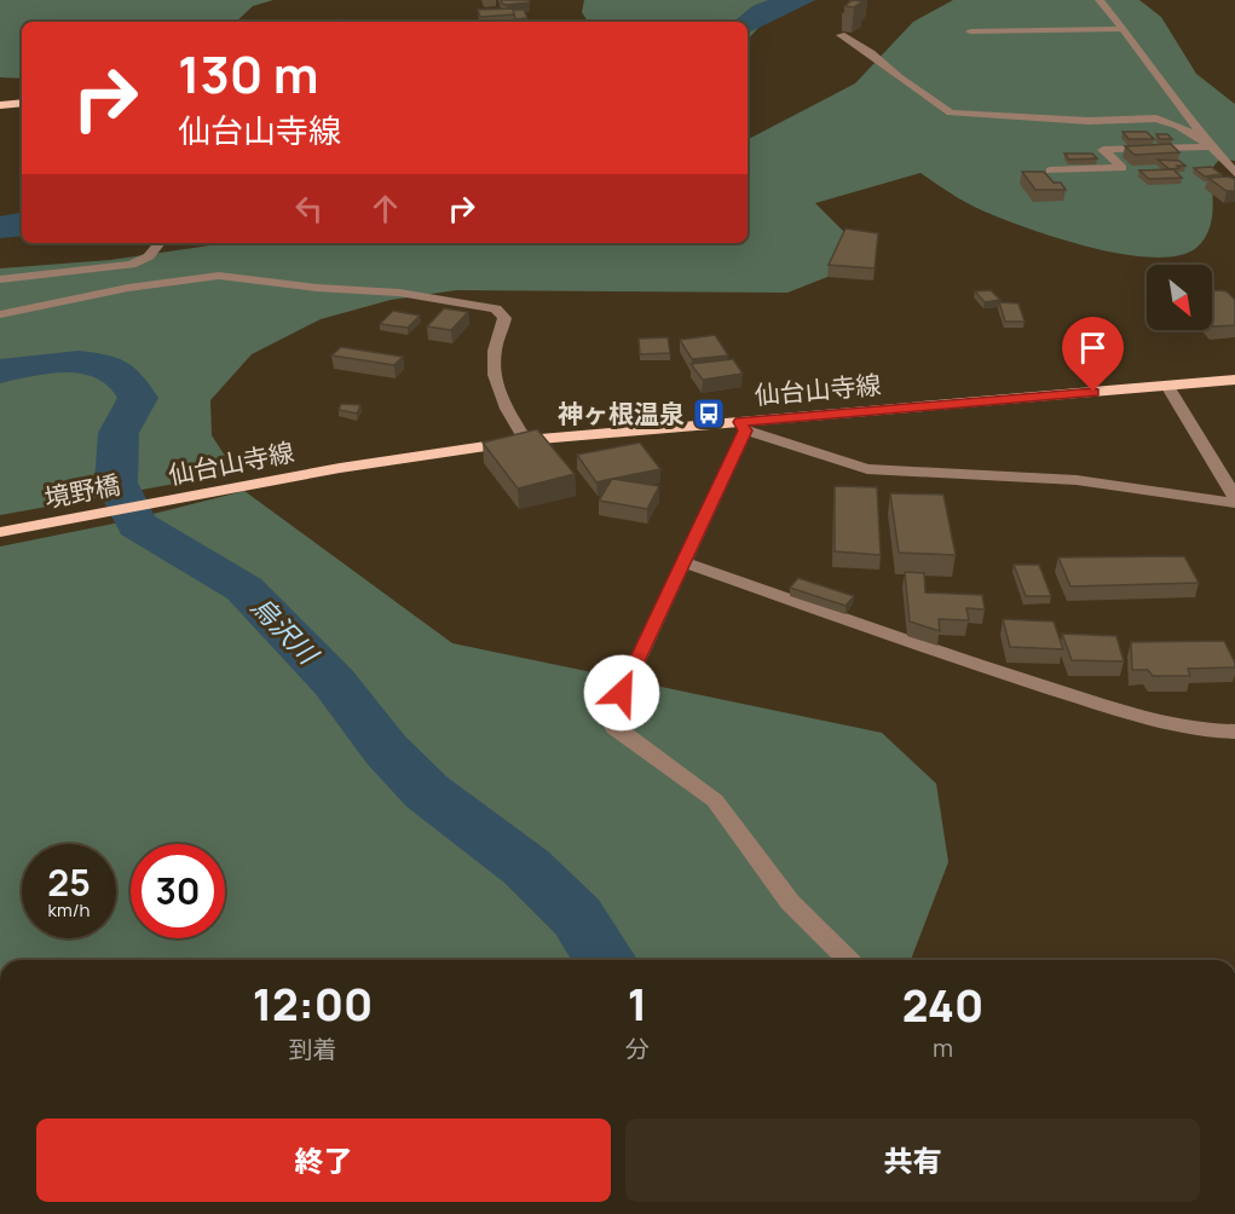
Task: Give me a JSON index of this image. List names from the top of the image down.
{
  "streets": {
    "main road": ["仙台山寺線", "境野橋"]
  },
  "crossings": [
    ["仙台山寺線", "境野橋"]
  ],
  "water": ["烏沢川"],
  "places": {
    "bus stop": ["神ヶ根温泉"]
  },
  "north": "bottom right",
  "page": {
    "turn": ["130 m", "仙台山寺線"],
    "speed": "25 km/h",
    "limit": "30",
    "eta": [
      "12:00",
      "到着",
      "1",
      "分",
      "240",
      "m"
    ],
    "buttons": ["終了", "共有"]
  }
}
